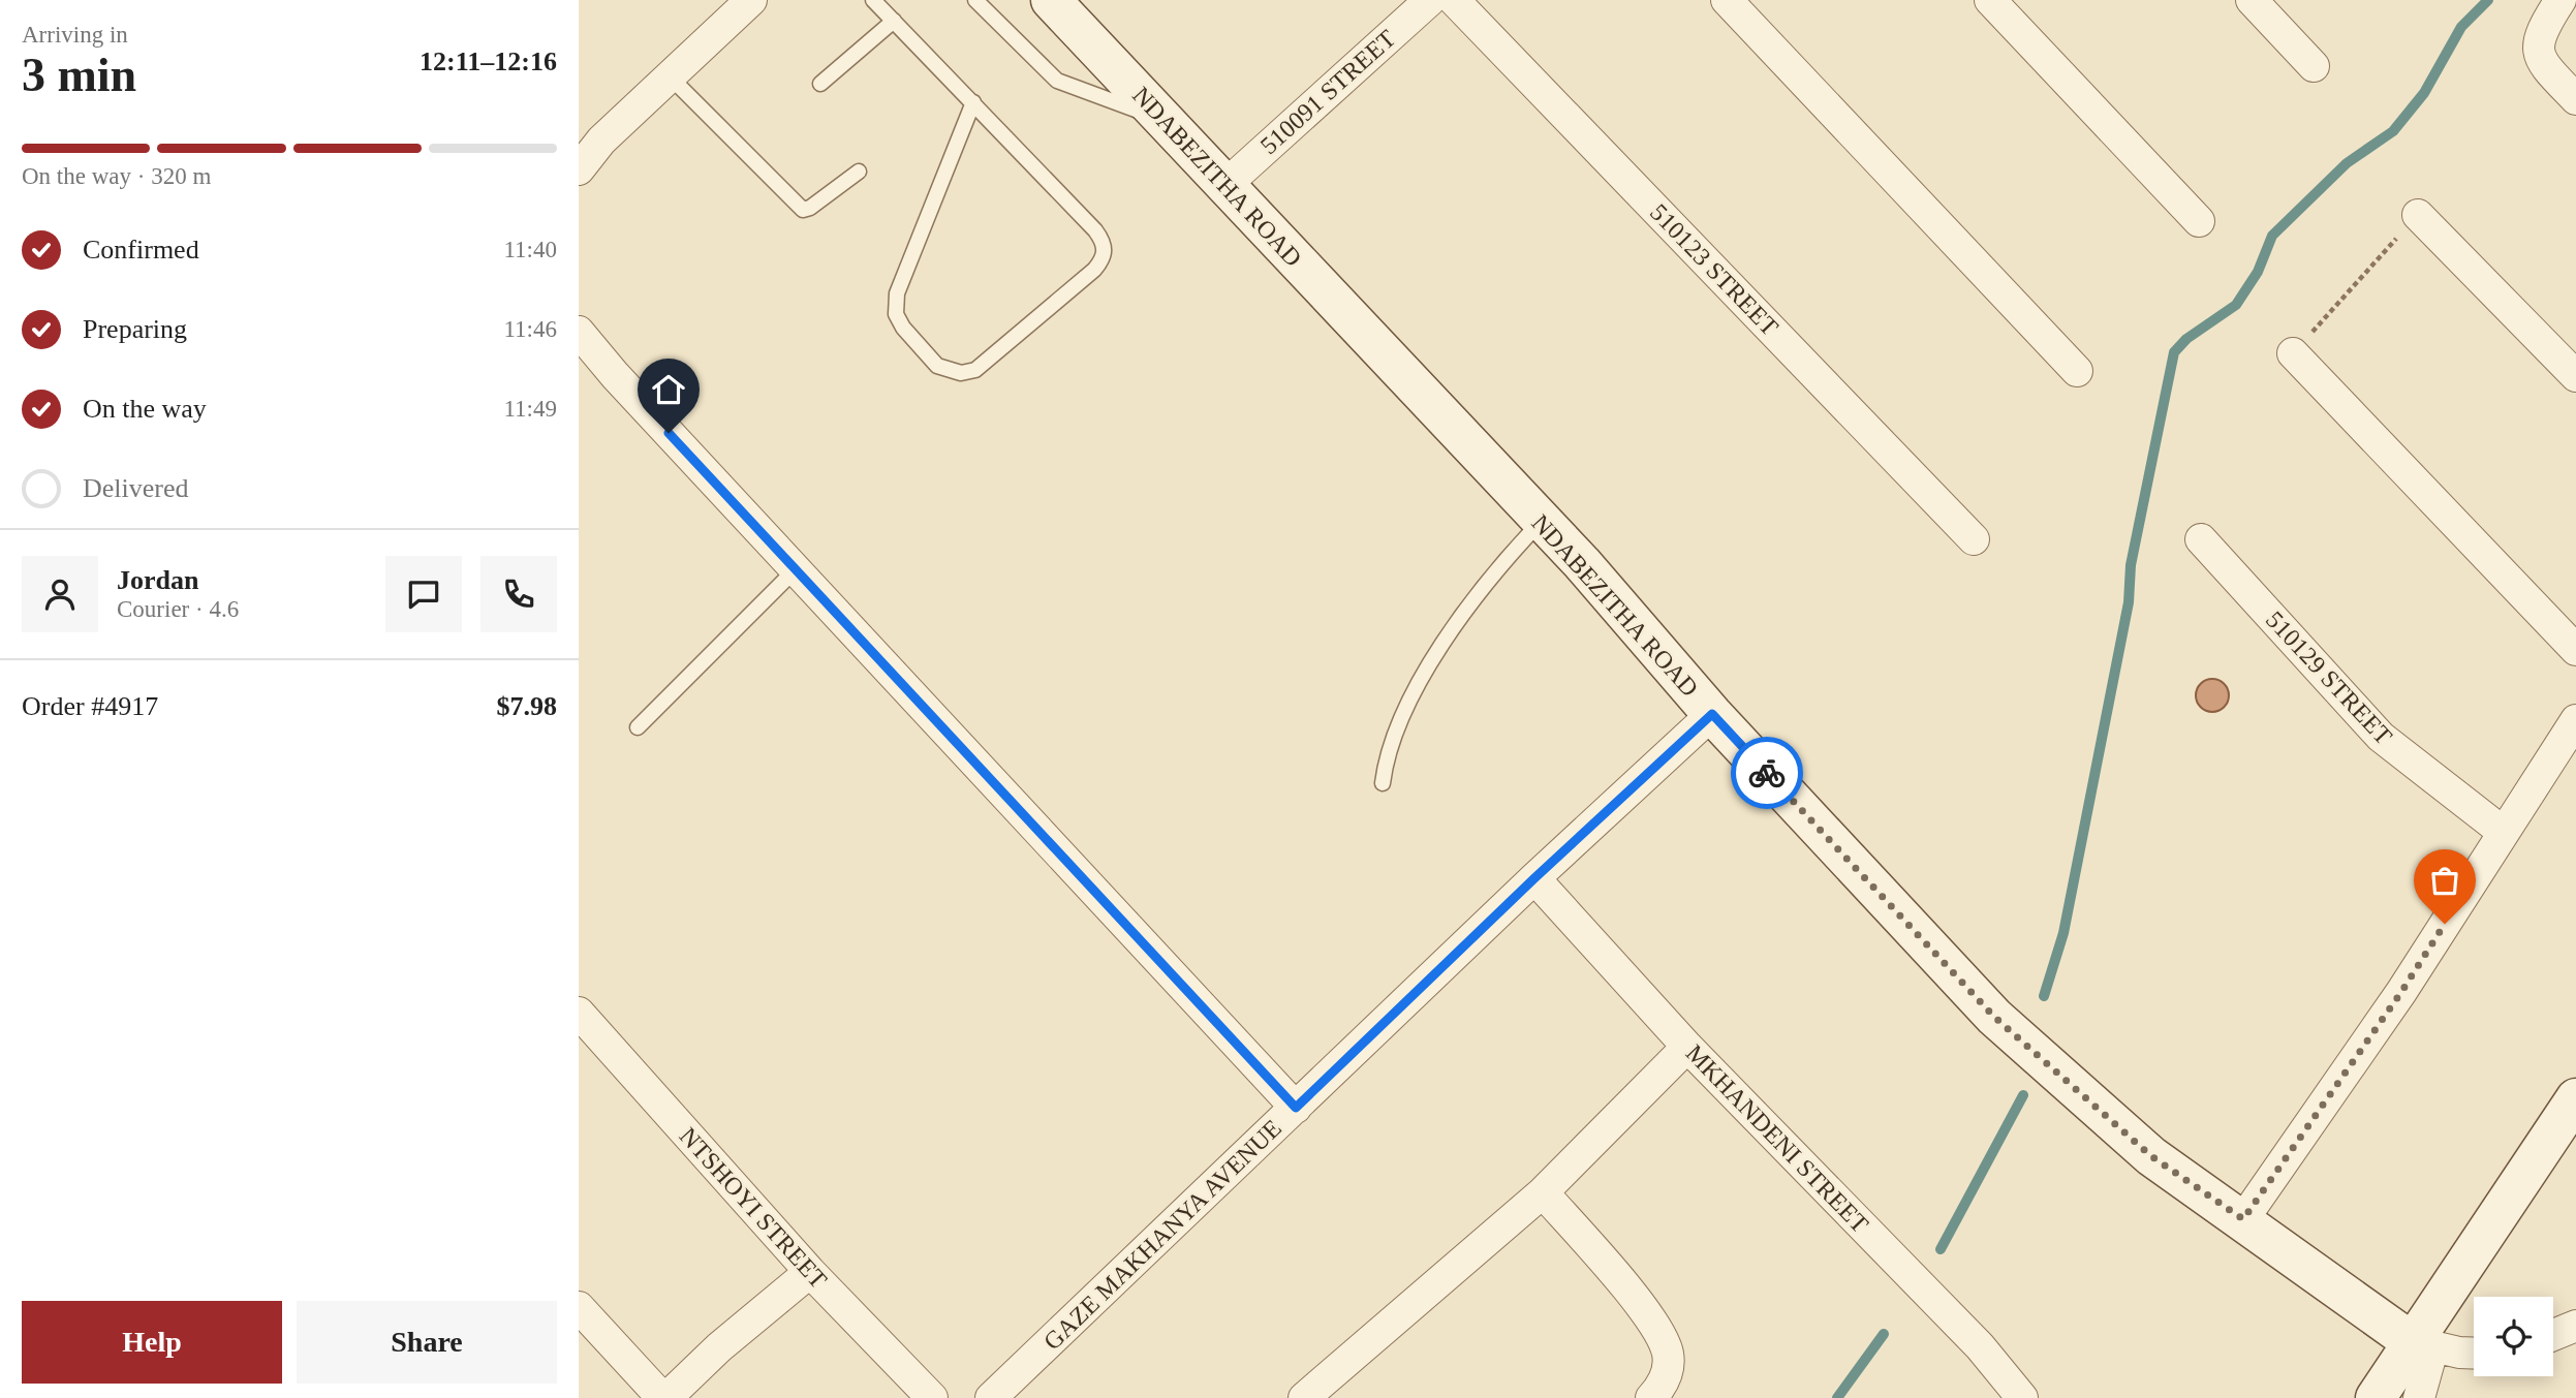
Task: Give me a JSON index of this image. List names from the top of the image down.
{
  "streets": {
    "street": [
      "510091 STREET",
      "NDABEZITHA ROAD",
      "510123 STREET",
      "510129 STREET",
      "MKHANDENI STREET",
      "NTSHOYI STREET",
      "GAZE MAKHANYA AVENUE"
    ]
  },
  "crossings": [
    ["510091 STREET", "NDABEZITHA ROAD"],
    ["NDABEZITHA ROAD", "GAZE MAKHANYA AVENUE"],
    ["MKHANDENI STREET", "GAZE MAKHANYA AVENUE"]
  ],
  "page": {
    "heading": ["3 min", "Arriving in", "12:11–12:16"],
    "panel": [
      "Jordan",
      "Courier · 4.6",
      "Order #4917",
      "$7.98"
    ],
    "bar": "On the way · 320 m",
    "list": [
      ["Confirmed", "11:40"],
      ["Preparing", "11:46"],
      ["On the way", "11:49"],
      "Delivered"
    ],
    "buttons": ["Help", "Share"]
  }
}
